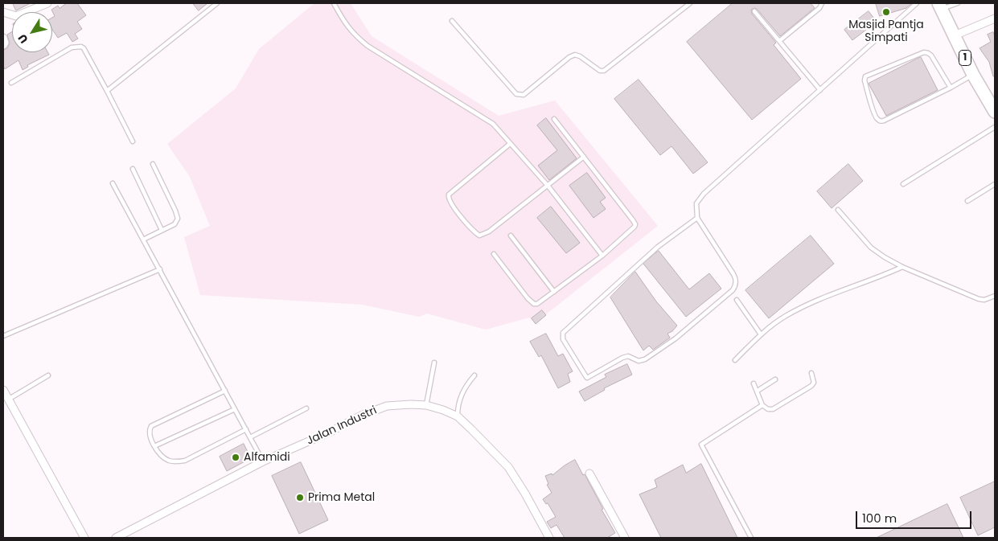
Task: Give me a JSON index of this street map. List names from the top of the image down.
{
  "streets": {
    "highway": ["1"],
    "street": ["Jalan Industri"]
  },
  "places": ["Masjid Pantja Simpati", "Alfamidi", "Prima Metal"],
  "scale_bar": "100 m",
  "north": "bottom left"
}
